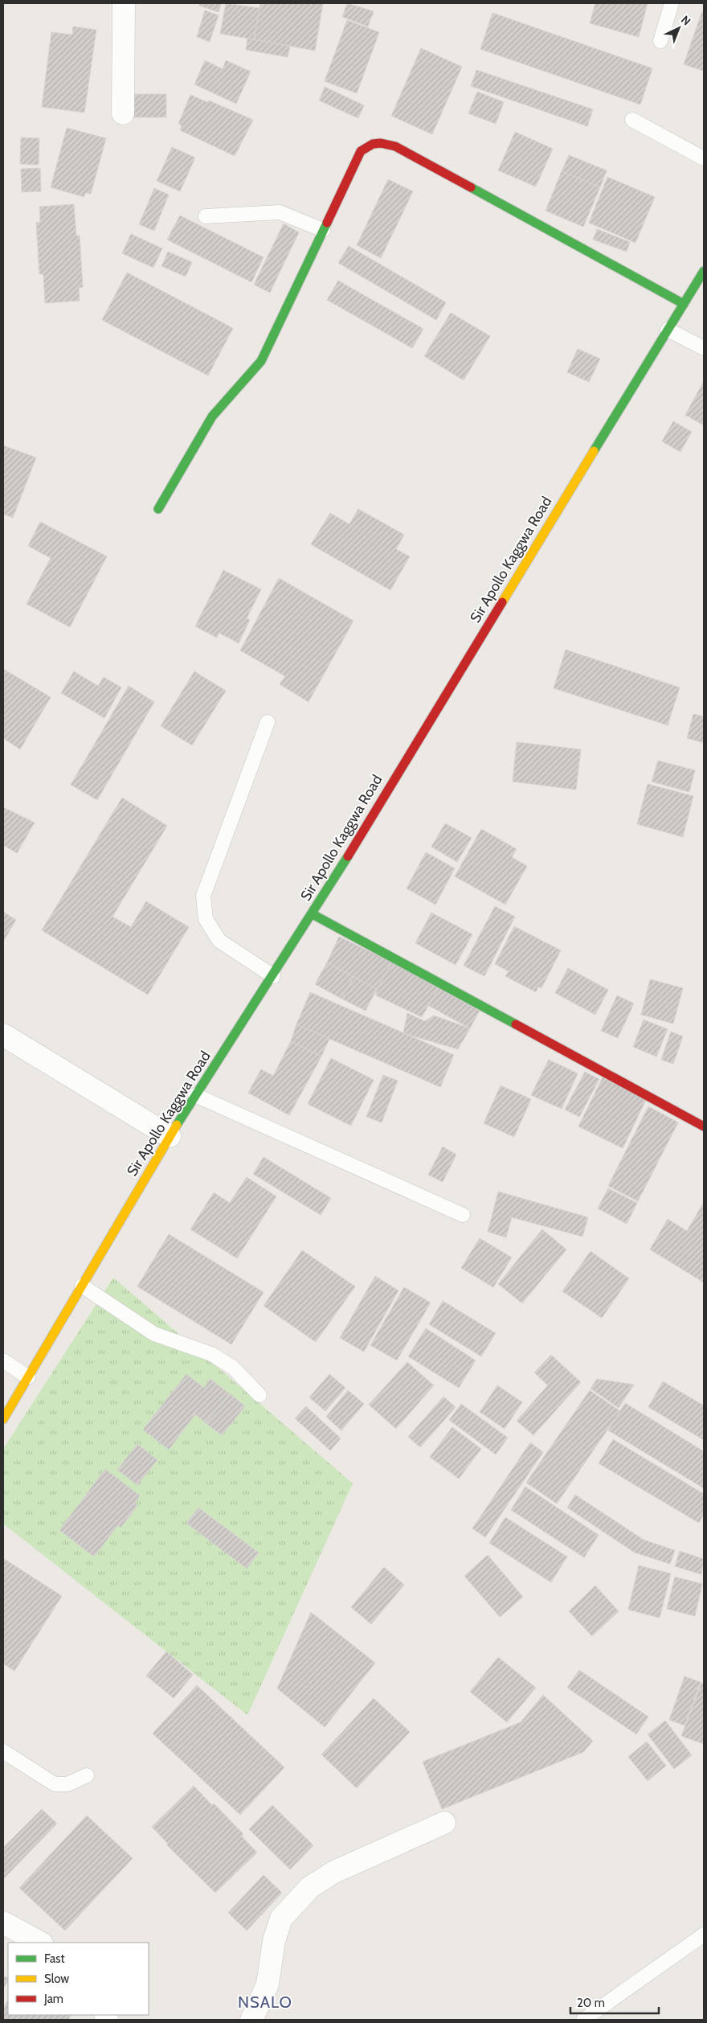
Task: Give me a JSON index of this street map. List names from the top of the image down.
{
  "streets": {
    "main road": ["Sir Apollo Kaggwa Road"]
  },
  "districts": ["NSALO"],
  "legend": ["Fast", "Slow", "Jam"],
  "scale_bar": "20 m",
  "north": "top right"
}
